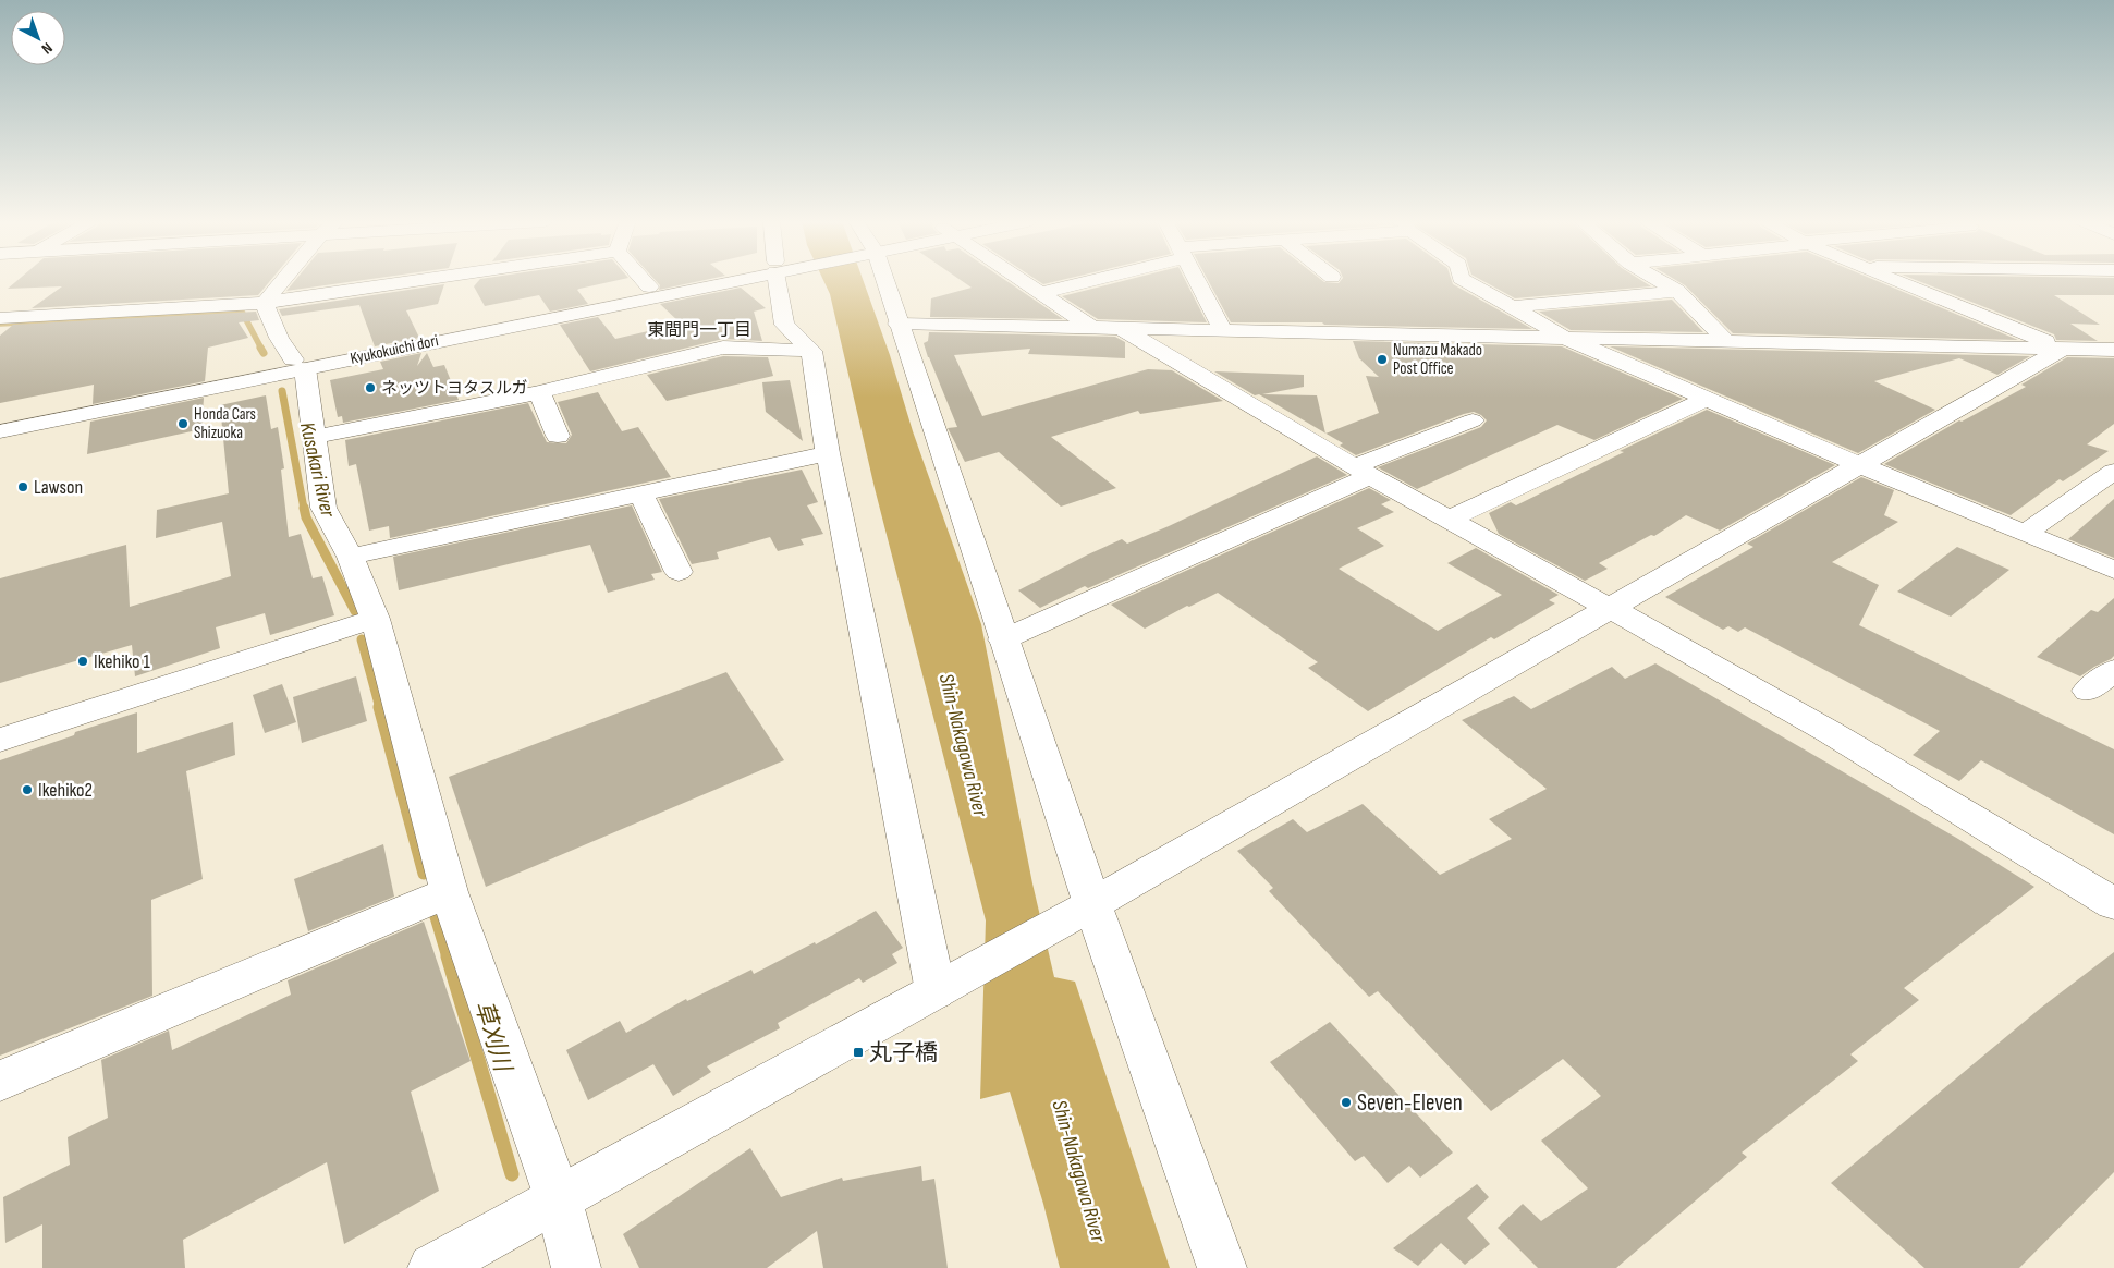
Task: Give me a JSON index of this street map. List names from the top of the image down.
{
  "streets": {
    "street": ["Kyukokuichi dori"]
  },
  "districts": ["東間門一丁目"],
  "water": ["Kusakari River", "Shin-Nakagawa River", "草刈川"],
  "places": {
    "other": [
      "Numazu Makado Post Office",
      "ネッツトヨタスルガ",
      "Honda Cars Shizuoka",
      "Lawson",
      "Ikehiko 1",
      "Ikehiko2",
      "Seven-Eleven"
    ],
    "transit": ["丸子橋"]
  },
  "north": "bottom right"
}
